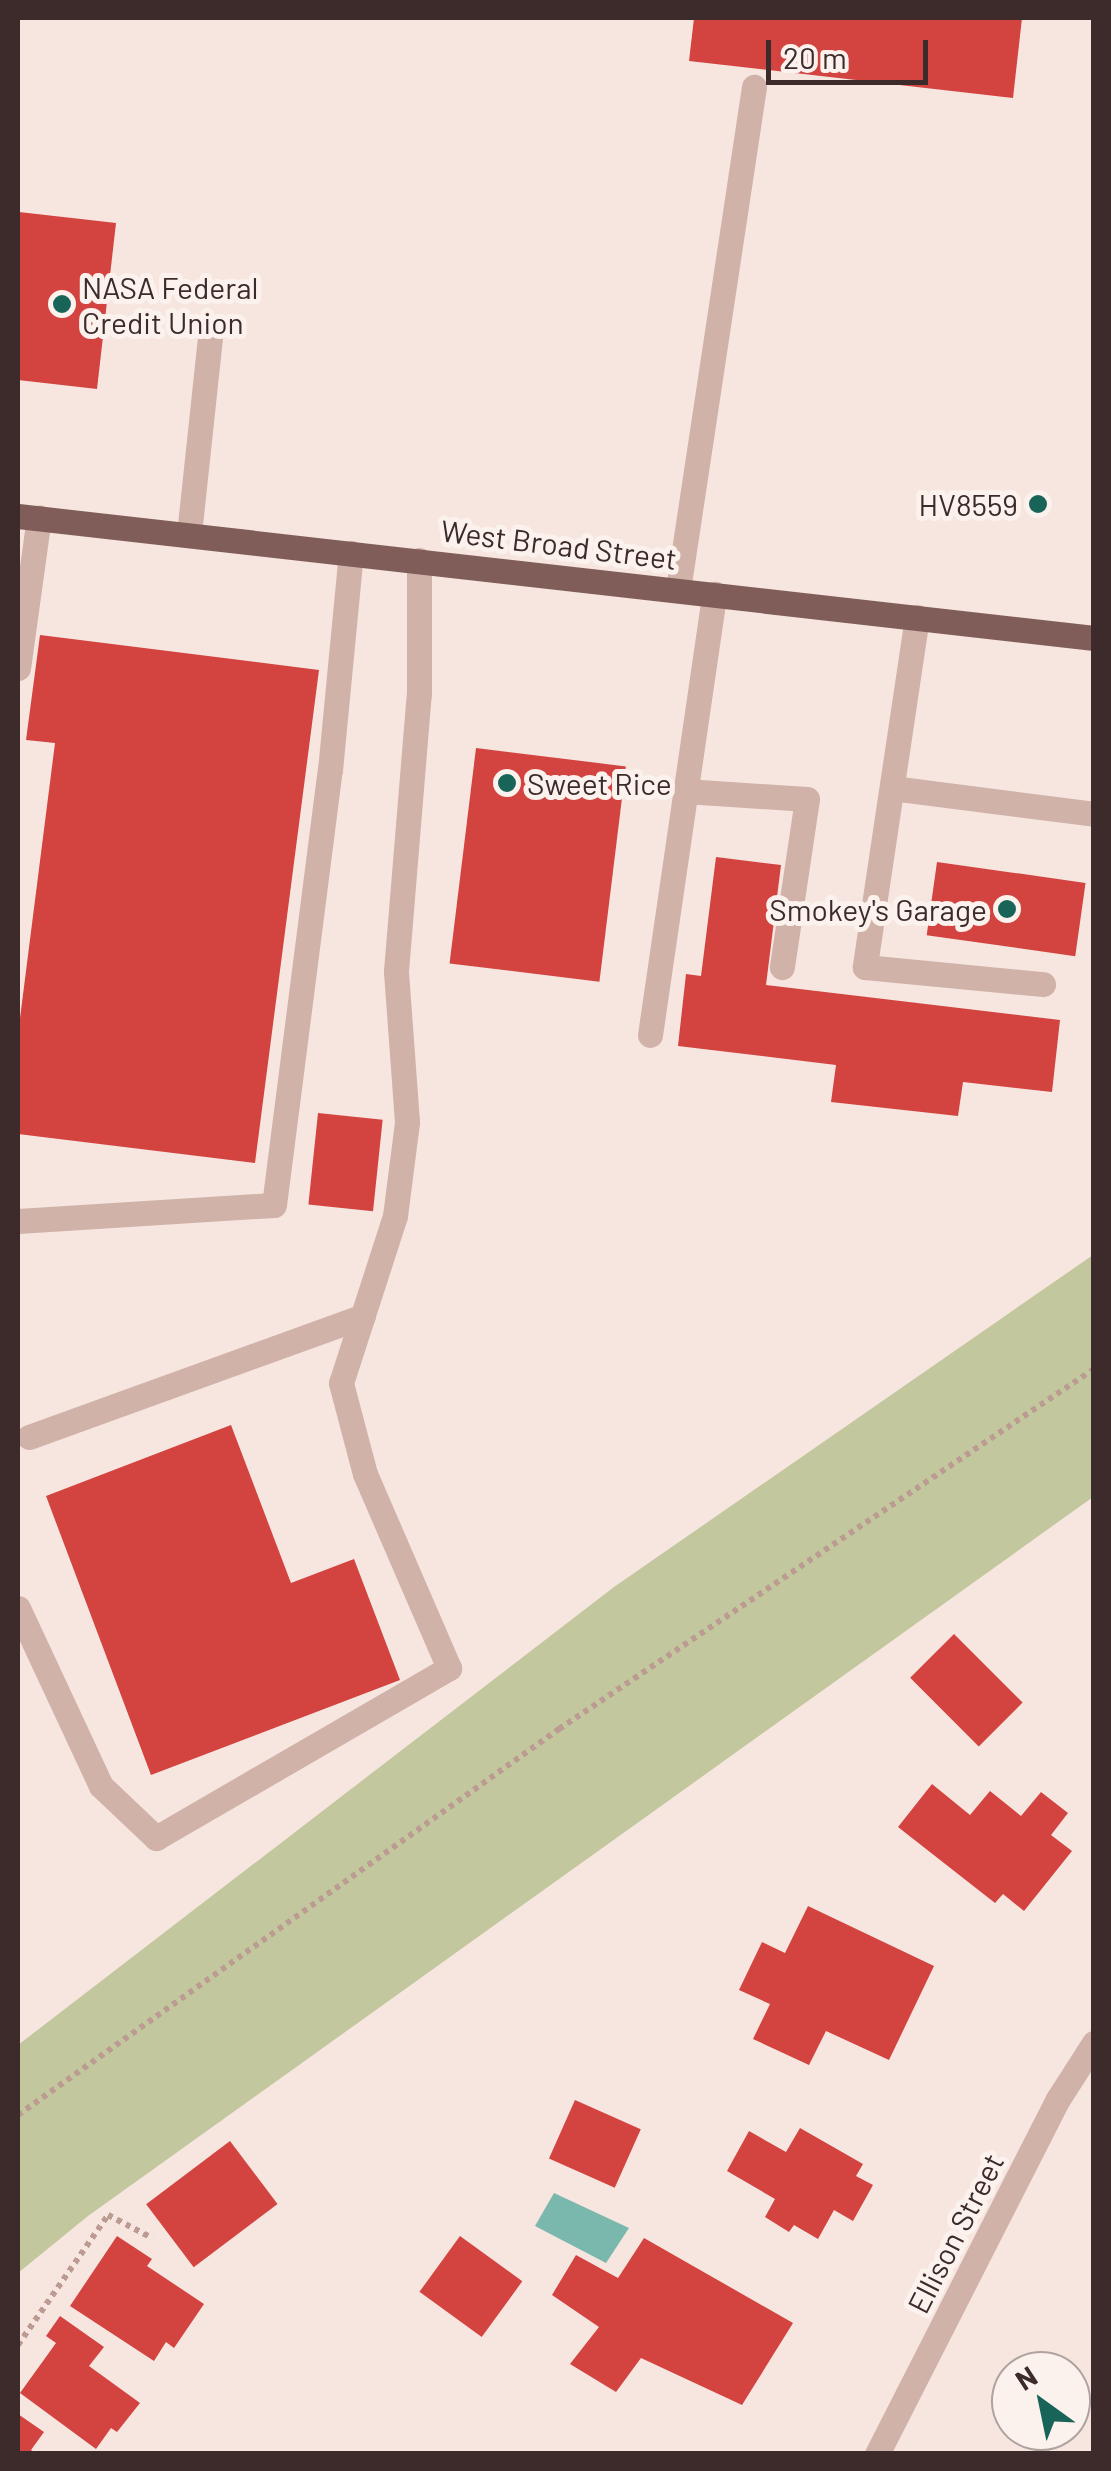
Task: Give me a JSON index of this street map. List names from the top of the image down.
{
  "streets": {
    "main road": ["West Broad Street"],
    "street": ["Ellison Street"]
  },
  "places": [
    "NASA Federal Credit Union",
    "HV8559",
    "Sweet Rice",
    "Smokey's Garage"
  ],
  "scale_bar": "20 m",
  "north": "top left"
}
